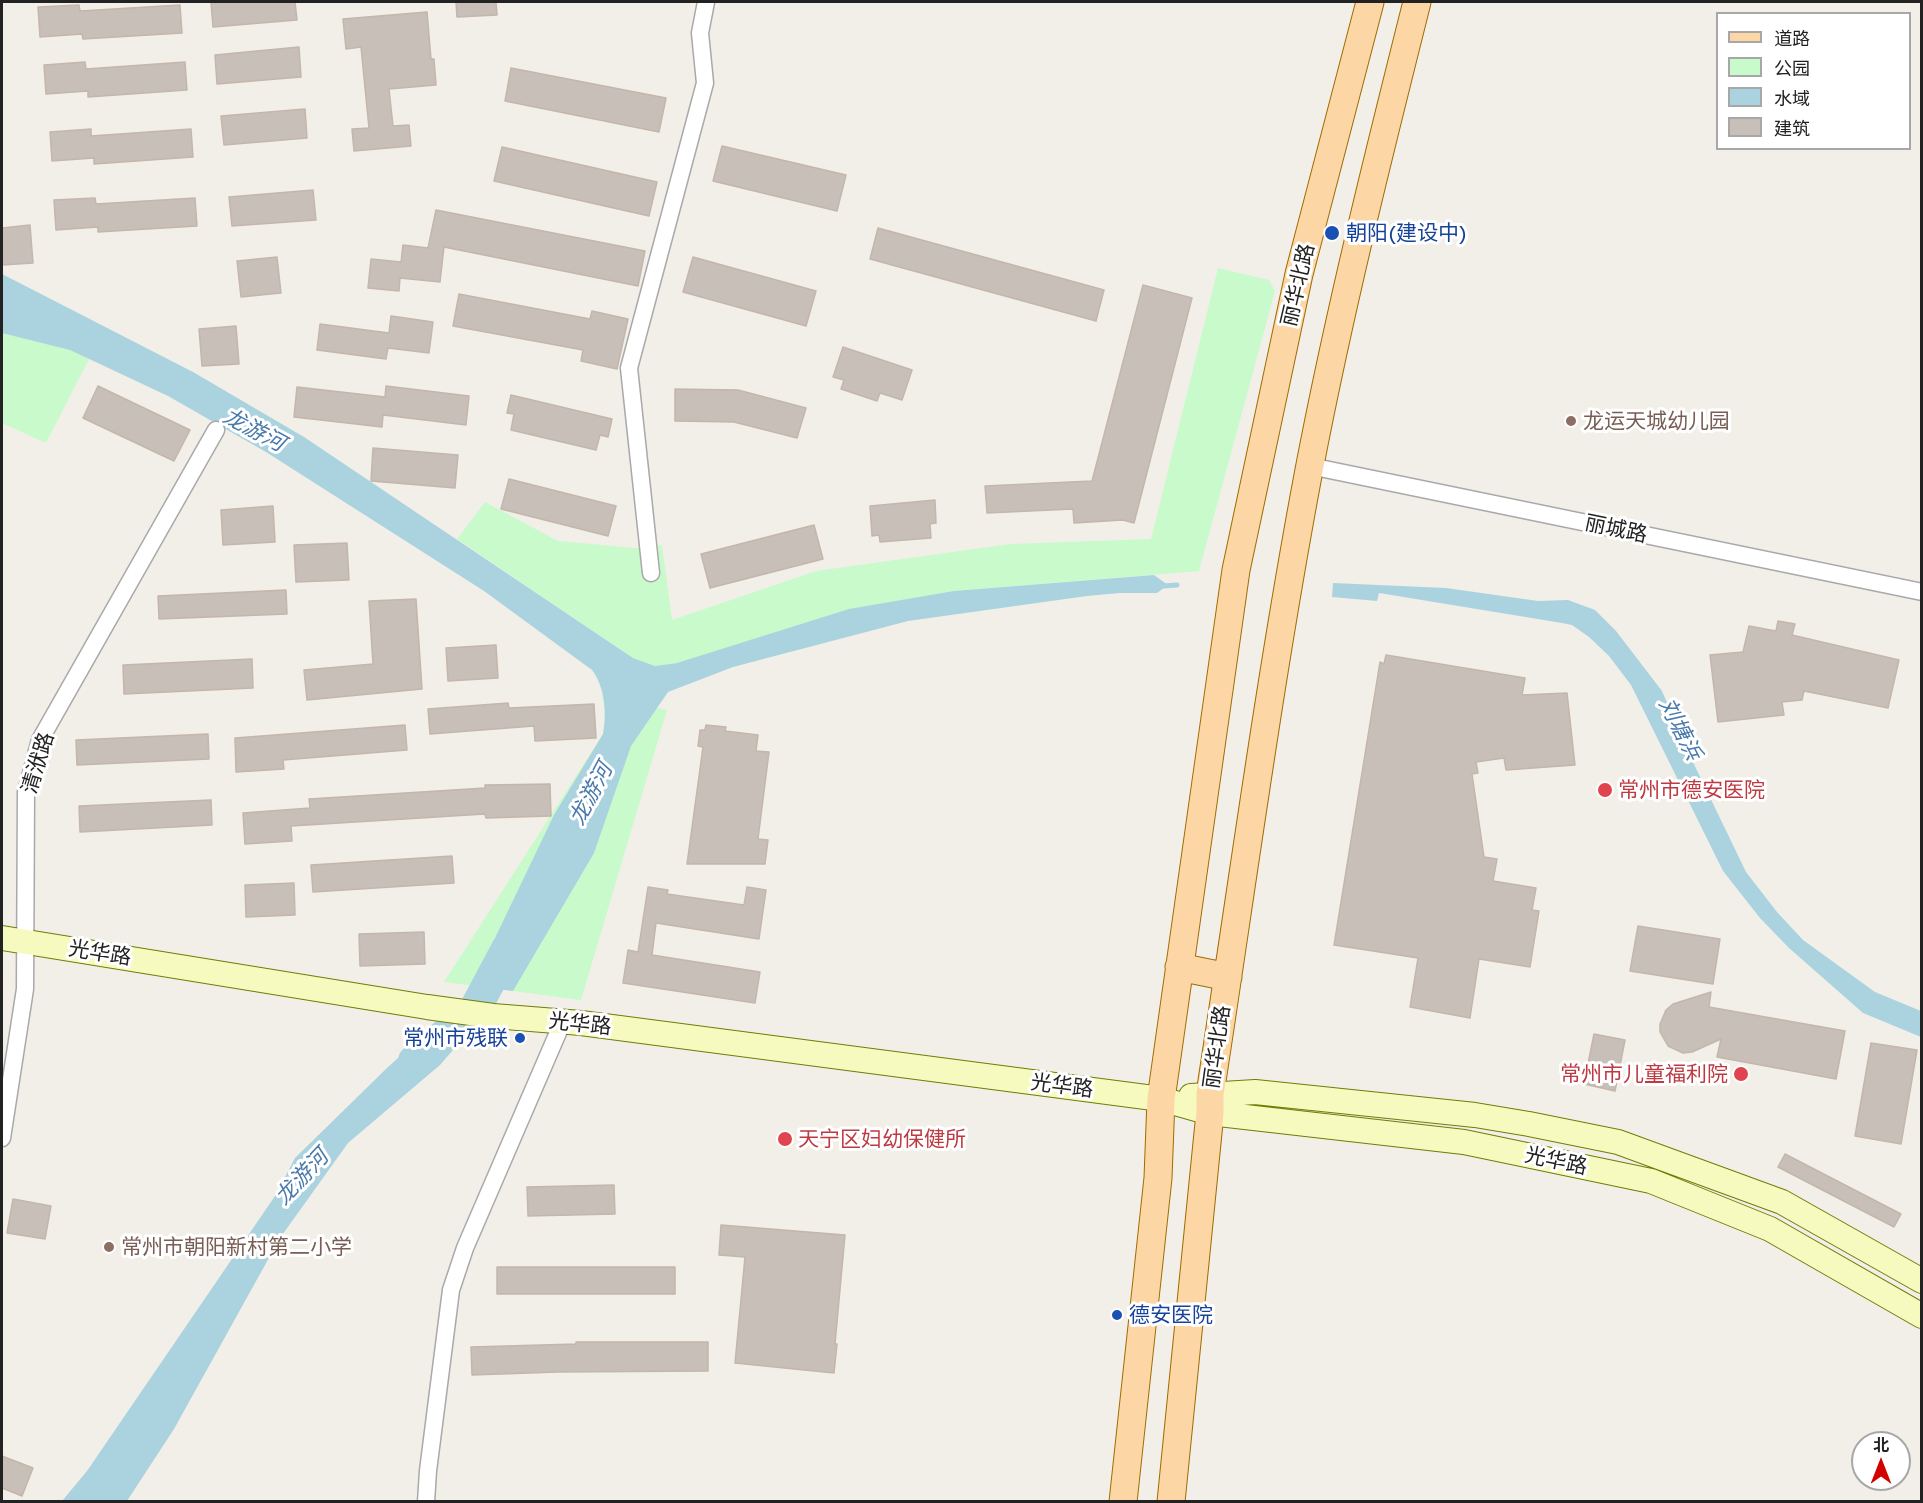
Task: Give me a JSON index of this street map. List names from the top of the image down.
{
  "streets": {
    "main road": ["丽华北路", "光华路"],
    "street": ["丽城路", "清洑路"]
  },
  "crossings": [
    ["丽华北路", "丽城路"],
    ["丽华北路", "光华路"],
    ["清洑路", "光华路"]
  ],
  "water": ["龙游河", "刘塘浜"],
  "places": [
    "朝阳(建设中)",
    "龙运天城幼儿园",
    "常州市德安医院",
    "常州市残联",
    "常州市儿童福利院",
    "天宁区妇幼保健所",
    "常州市朝阳新村第二小学",
    "德安医院"
  ],
  "legend": [
    "道路",
    "公园",
    "水域",
    "建筑"
  ],
  "north": "top"
}
